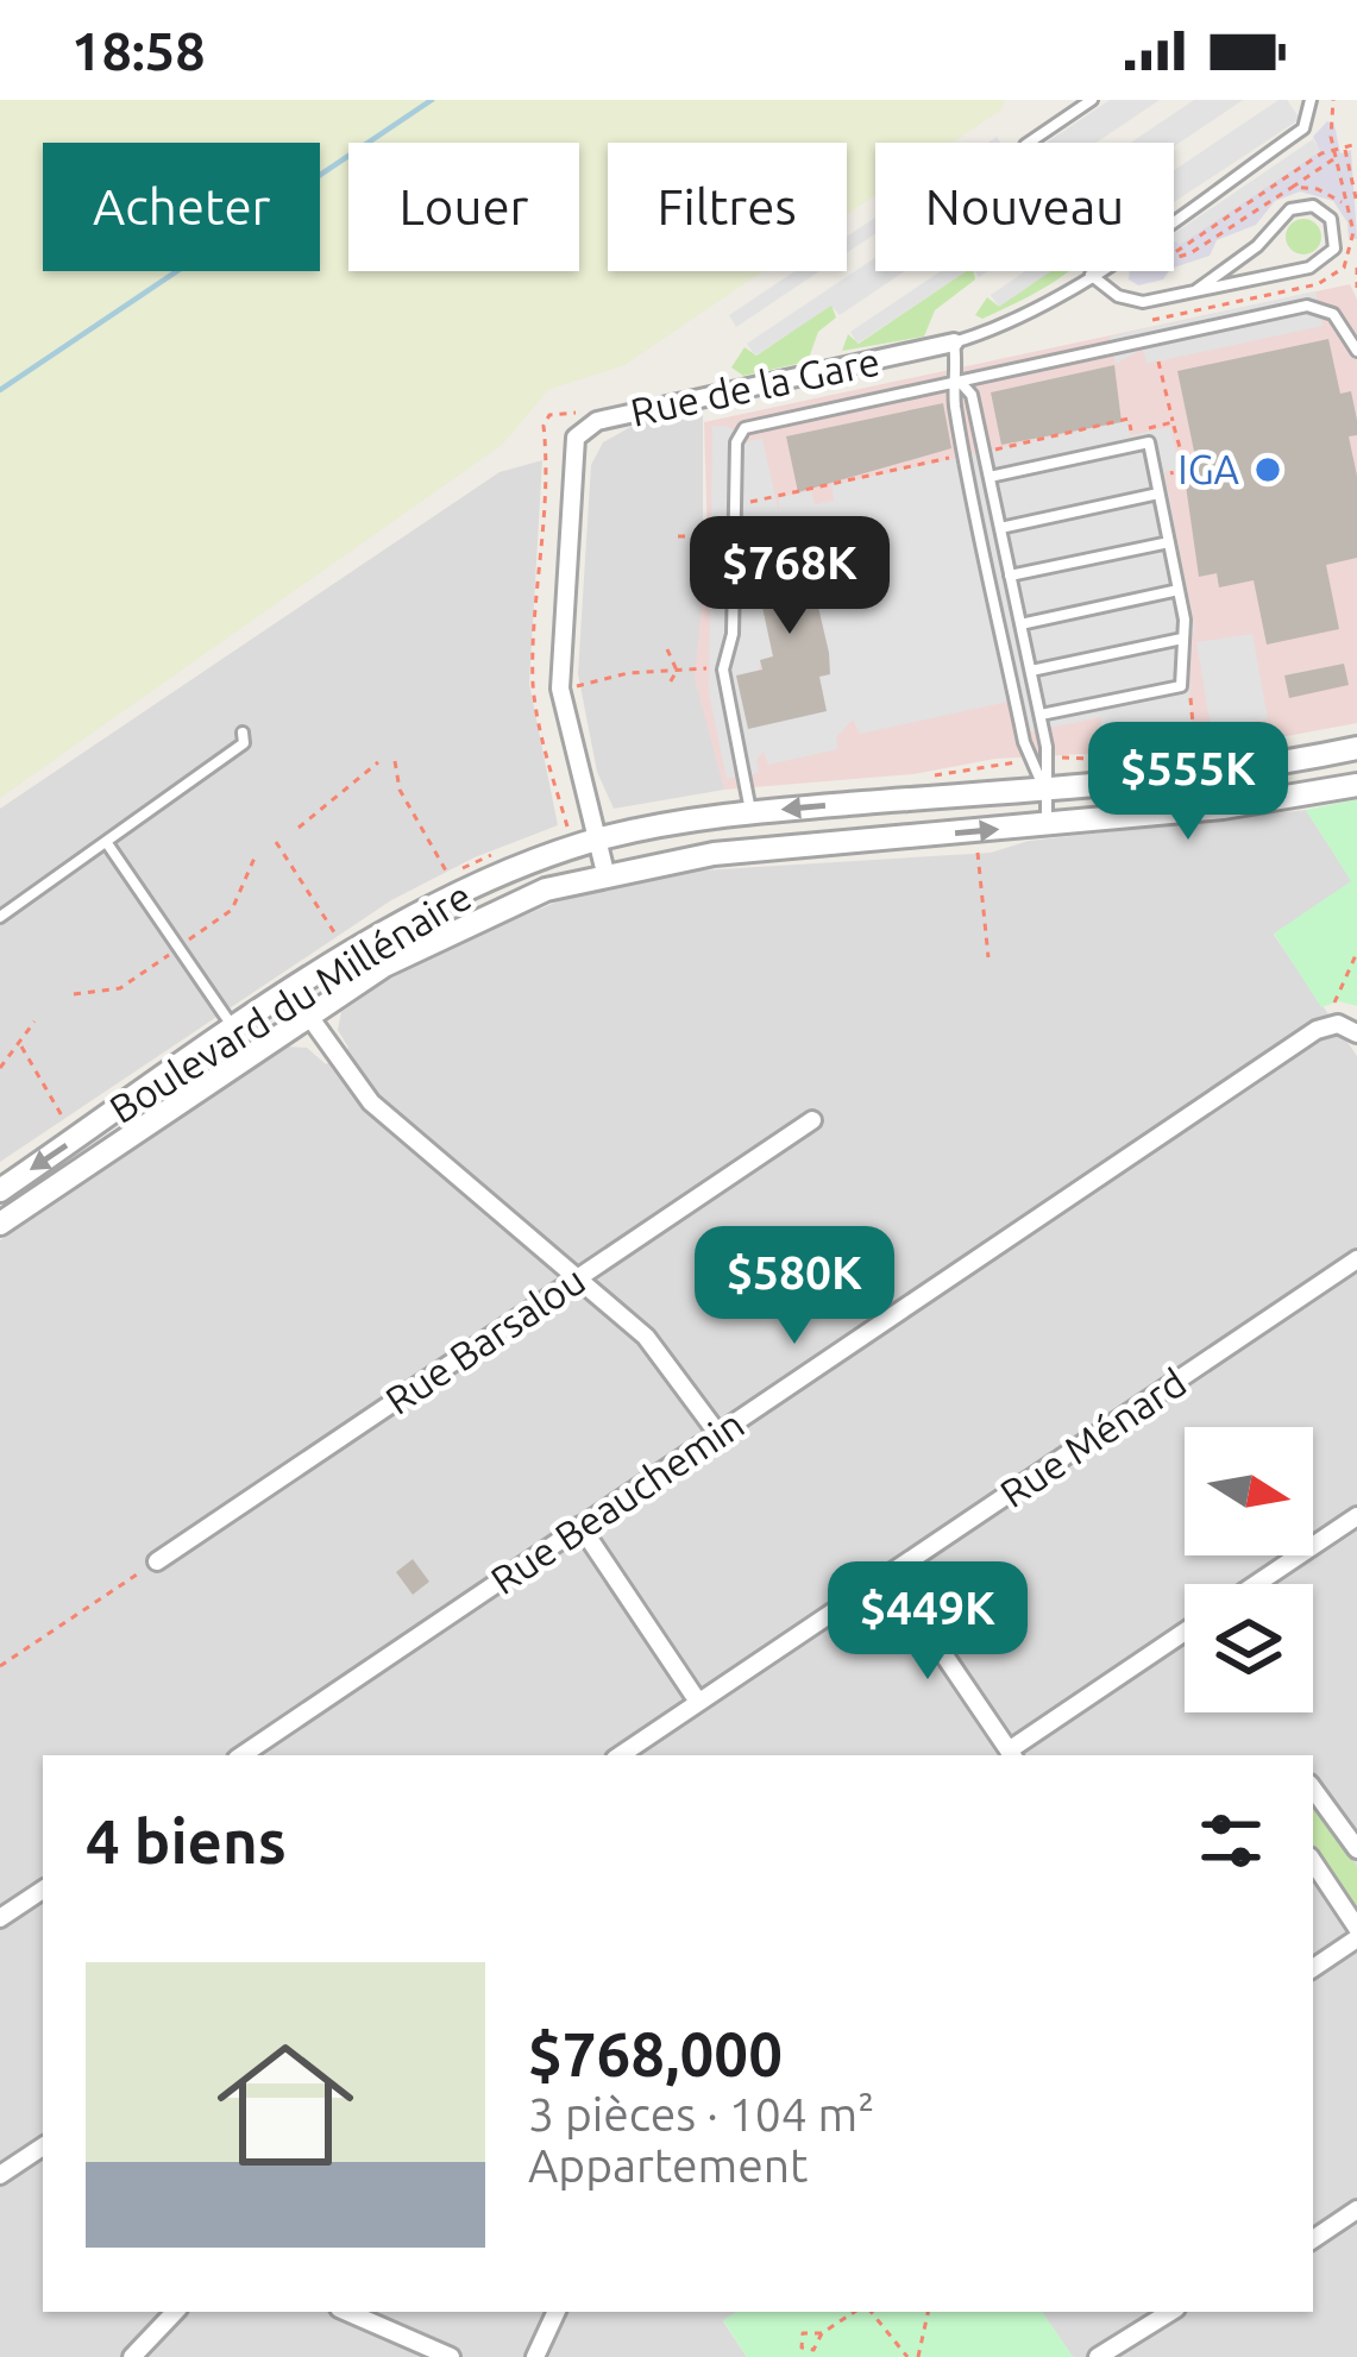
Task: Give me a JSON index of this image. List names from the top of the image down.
{
  "streets": {
    "street": [
      "Rue de la Gare",
      "Boulevard du Millénaire",
      "Rue Barsalou",
      "Rue Ménard",
      "Rue Beauchemin"
    ]
  },
  "crossings": [
    ["Rue de la Gare", "Boulevard du Millénaire"]
  ],
  "places": ["IGA"],
  "north": "right",
  "page": {
    "status": "18:58",
    "chip": [
      "Acheter",
      "Louer",
      "Filtres",
      "Nouveau"
    ],
    "price": [
      "$768K",
      "$555K",
      "$580K",
      "$449K"
    ],
    "heading": "4 biens",
    "list": [
      {
        "name": "$768,000",
        "note": "3 pièces · 104 m² · Appartement"
      }
    ]
  }
}
